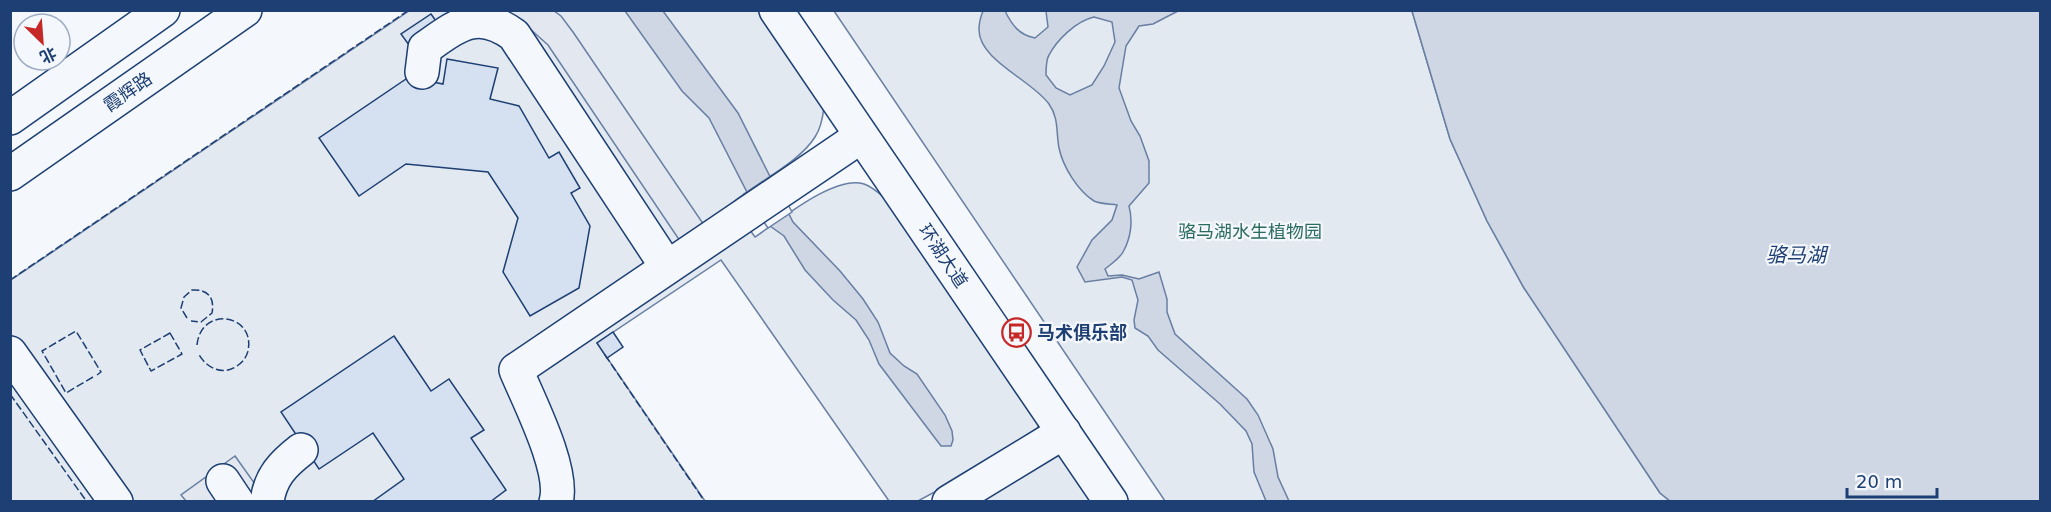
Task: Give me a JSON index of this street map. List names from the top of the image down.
{
  "streets": {
    "street": ["霞辉路", "环湖大道"]
  },
  "water": ["骆马湖"],
  "parks": ["骆马湖水生植物园"],
  "places": {
    "bus stop": ["马术俱乐部"]
  },
  "scale_bar": "20 m",
  "north": "bottom right"
}
